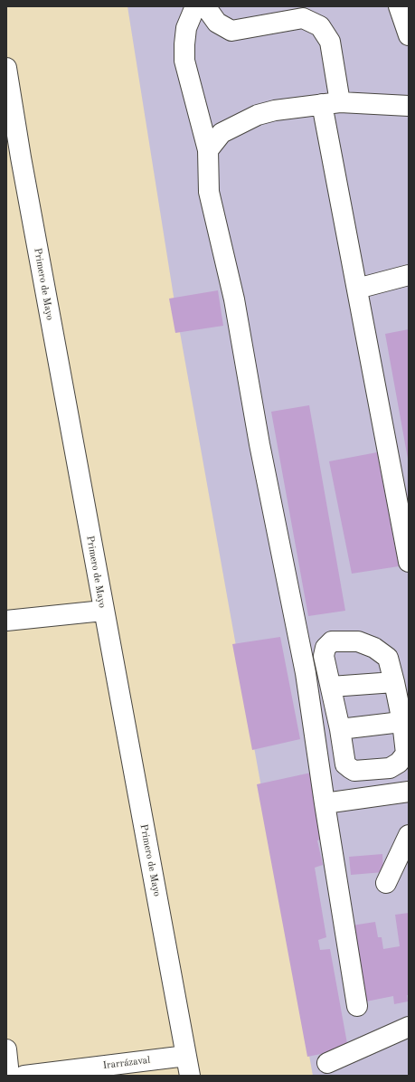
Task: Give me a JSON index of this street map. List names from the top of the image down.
{
  "streets": {
    "street": ["Primero de Mayo", "Irarrázaval"]
  },
  "crossings": [
    ["Primero de Mayo", "Irarrázaval"]
  ]
}
